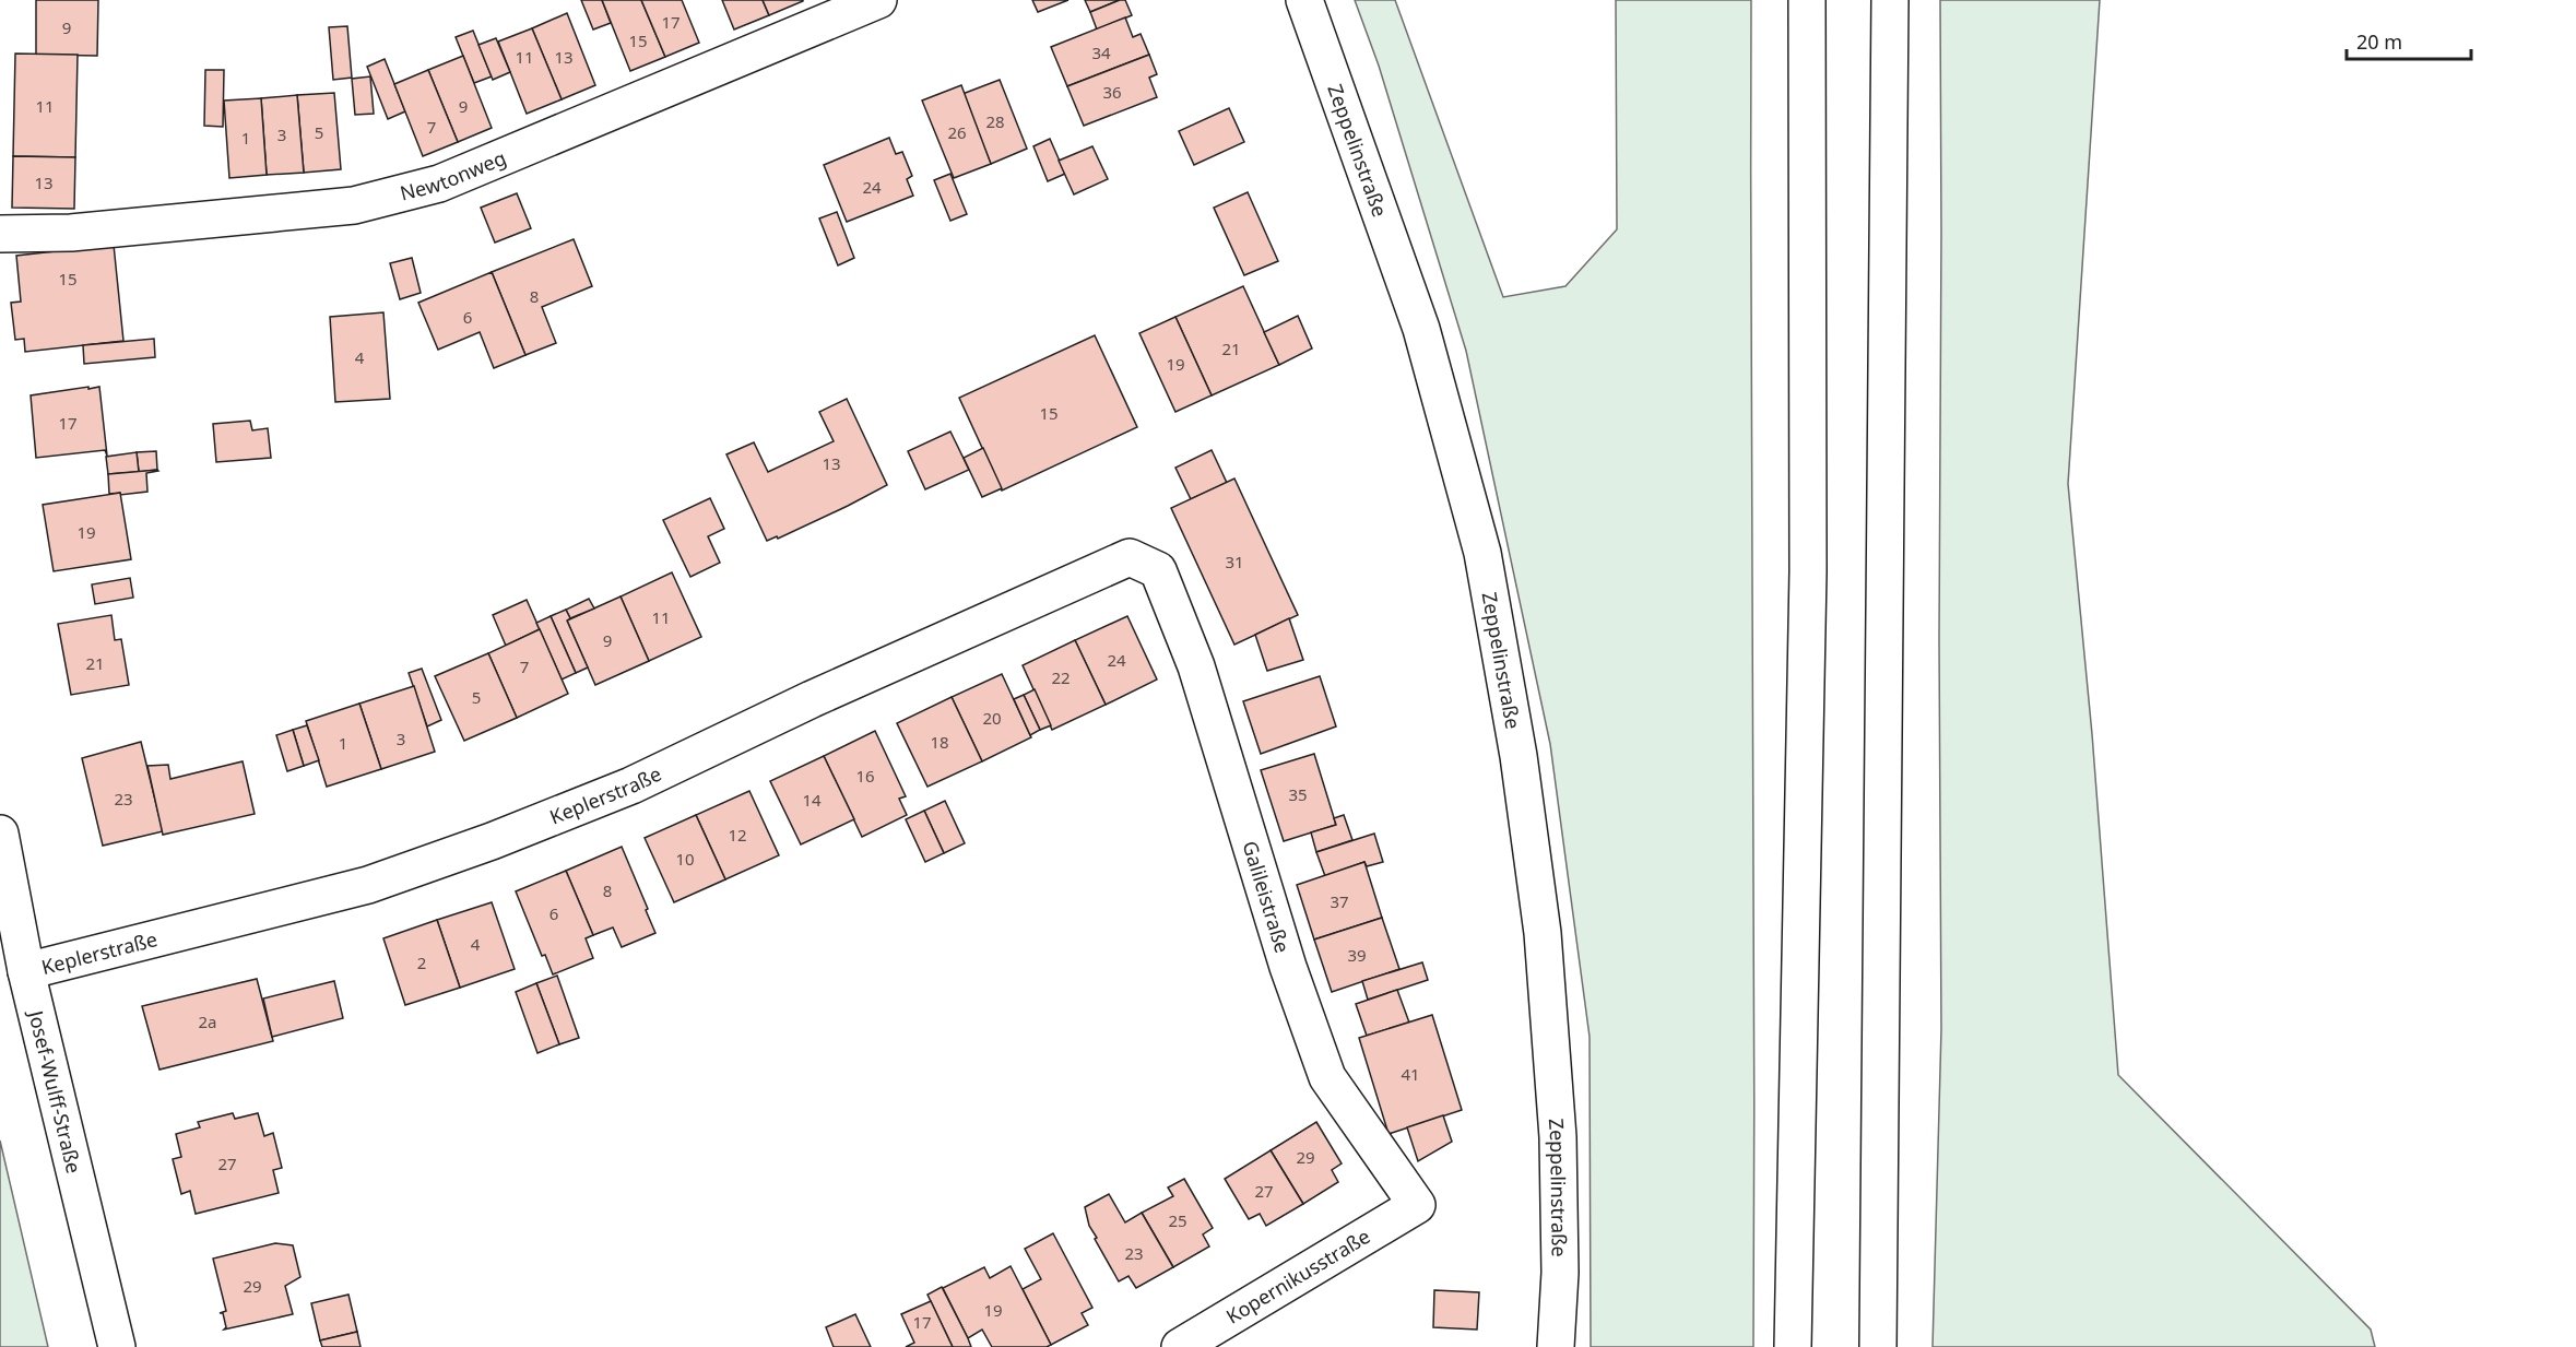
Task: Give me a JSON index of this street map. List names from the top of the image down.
{
  "streets": {
    "main road": [
      "Zeppelinstraße",
      "Newtonweg",
      "Keplerstraße",
      "Galileistraße",
      "Josef-Wulff-Straße",
      "Kopernikusstraße"
    ]
  },
  "crossings": [
    ["Keplerstraße", "Galileistraße"],
    ["Keplerstraße", "Josef-Wulff-Straße"],
    ["Galileistraße", "Kopernikusstraße"]
  ],
  "house_numbers": [
    "17",
    "9",
    "15",
    "34",
    "11",
    "13",
    "36",
    "11",
    "9",
    "28",
    "7",
    "5",
    "26",
    "3",
    "1",
    "13",
    "24",
    "15",
    "8",
    "6",
    "21",
    "4",
    "19",
    "15",
    "17",
    "13",
    "19",
    "31",
    "11",
    "9",
    "24",
    "21",
    "7",
    "22",
    "5",
    "20",
    "3",
    "18",
    "1",
    "16",
    "35",
    "23",
    "14",
    "12",
    "10",
    "8",
    "37",
    "6",
    "4",
    "39",
    "2",
    "2a",
    "41",
    "29",
    "27",
    "27",
    "25",
    "23",
    "29",
    "19",
    "17"
  ],
  "scale_bar": "20 m"
}
